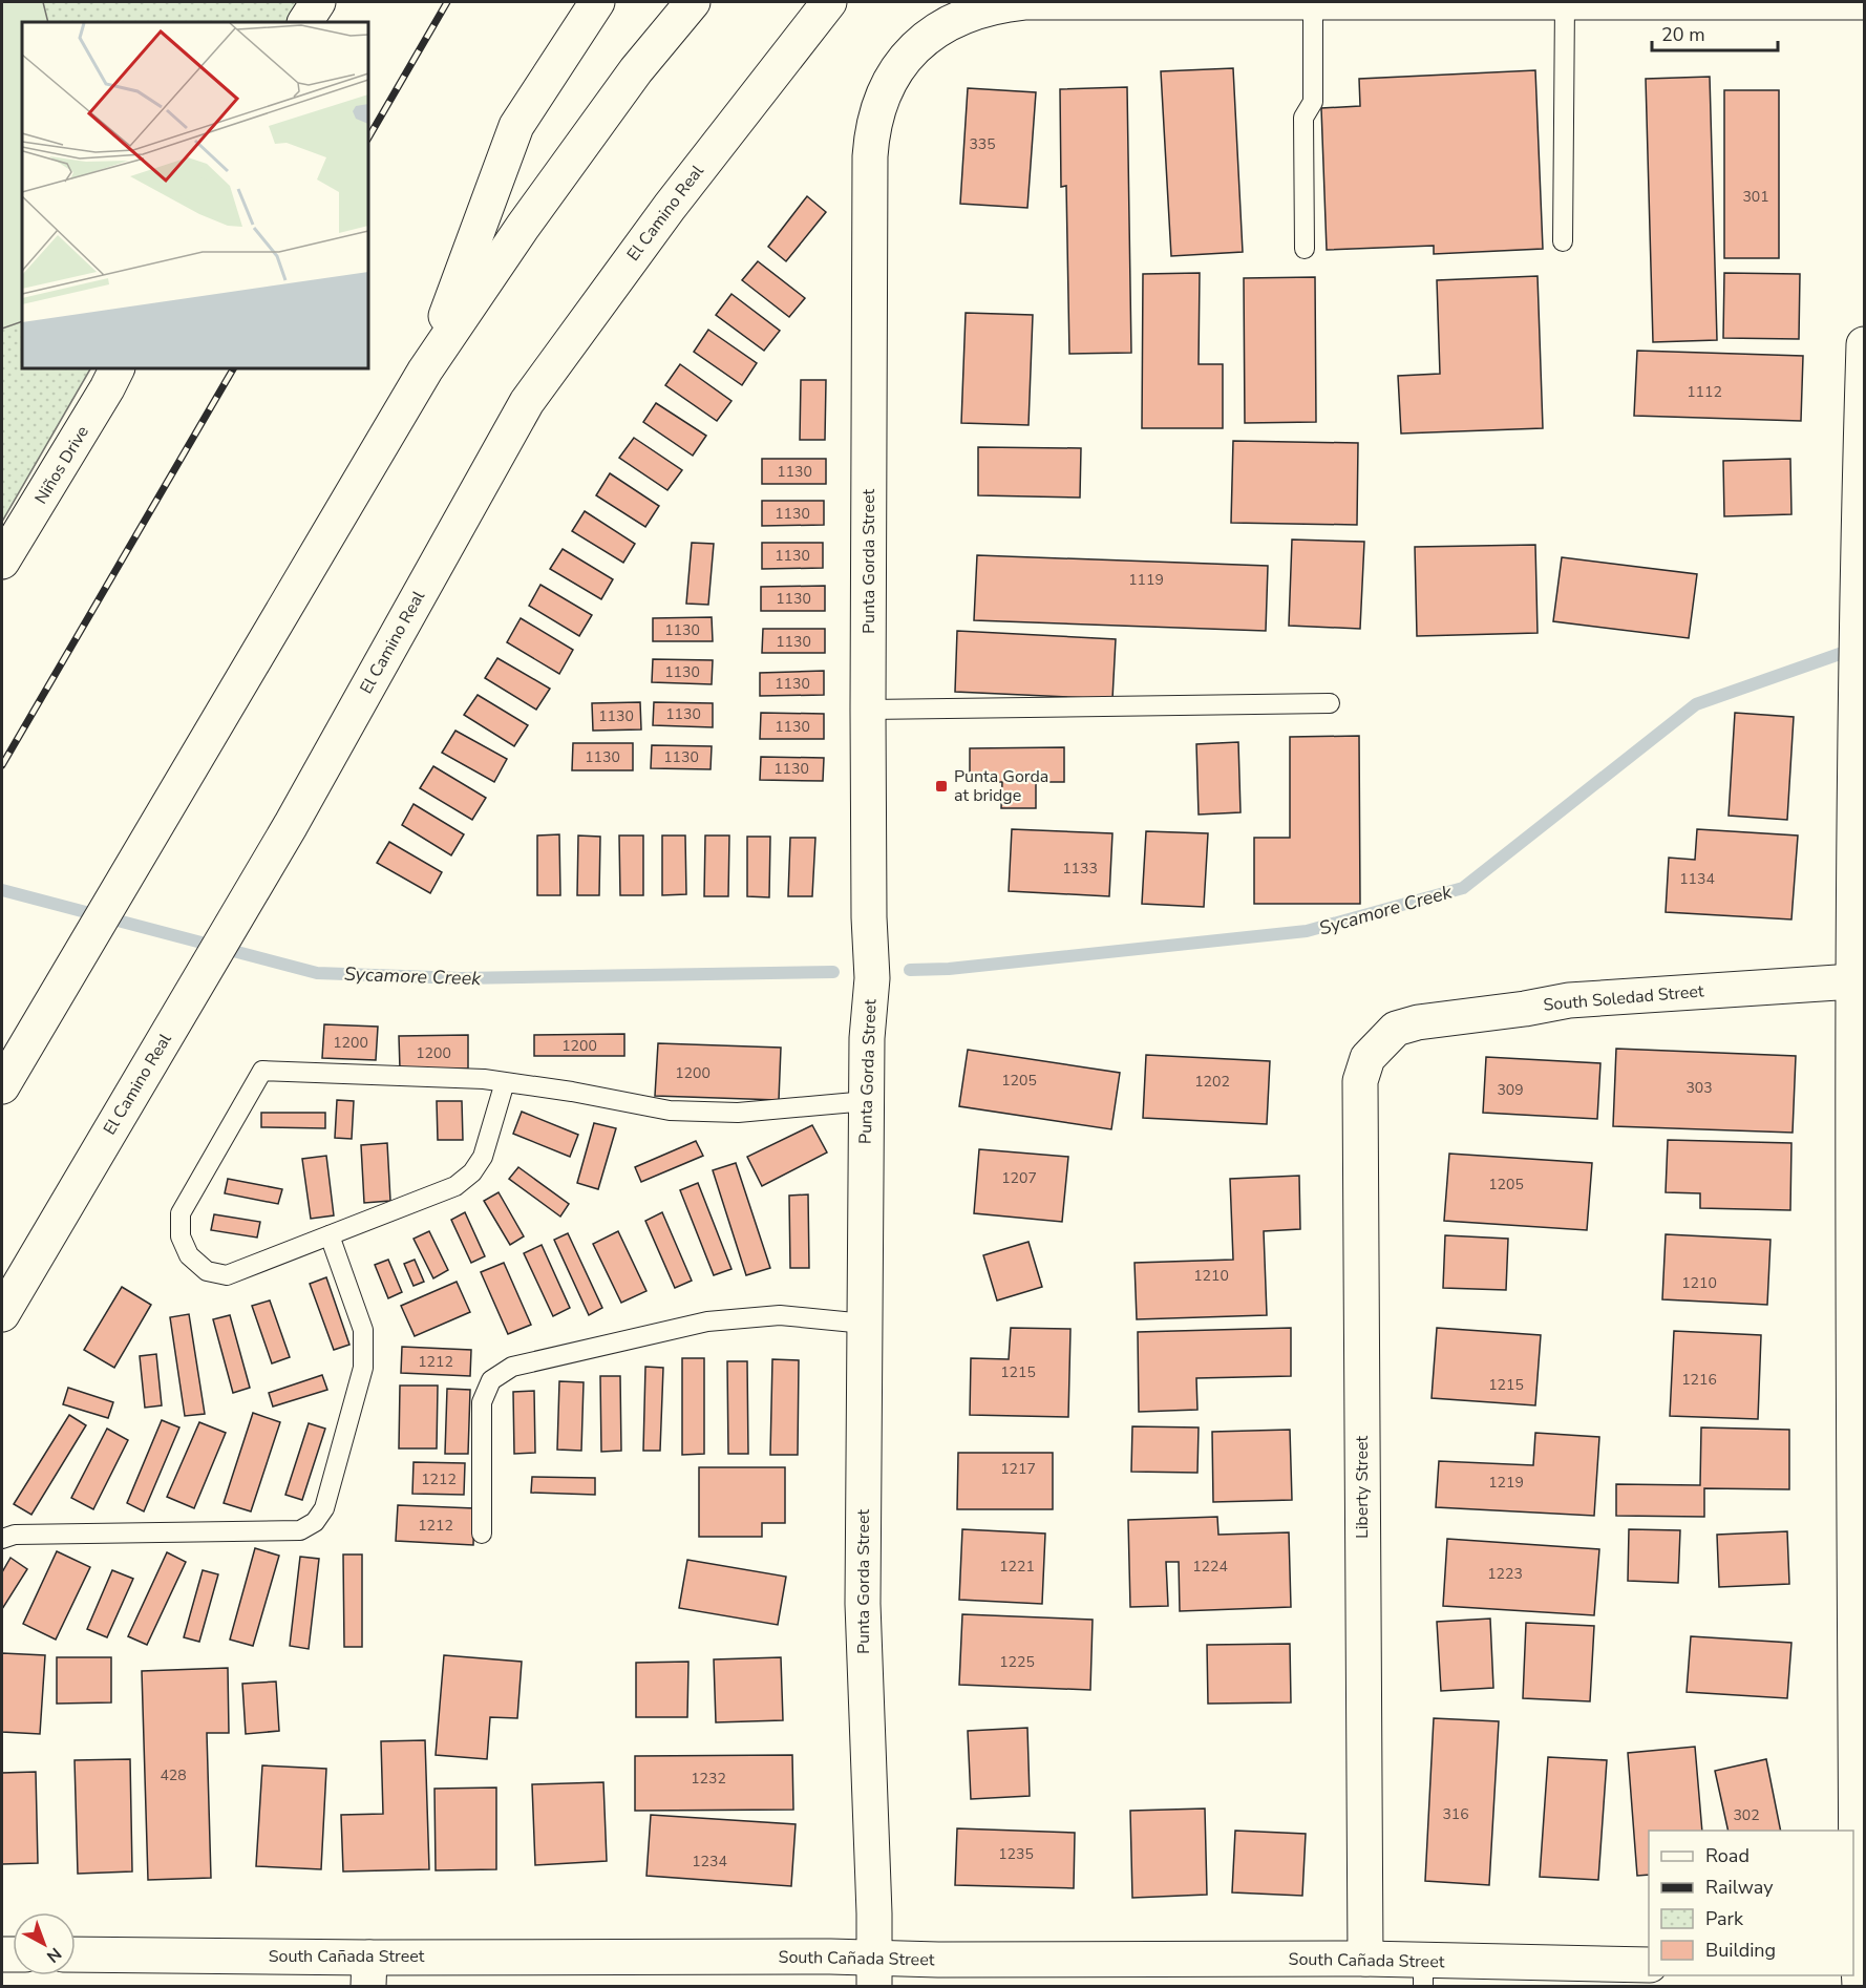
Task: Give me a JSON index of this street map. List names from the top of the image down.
{
  "streets": {
    "main road": [
      "El Camino Real",
      "Niños Drive",
      "Punta Gorda Street",
      "South Soledad Street",
      "Liberty Street",
      "South Cañada Street"
    ]
  },
  "crossings": [
    ["Punta Gorda Street", "South Cañada Street"],
    ["South Soledad Street", "Liberty Street"],
    ["Liberty Street", "South Cañada Street"]
  ],
  "water": ["Sycamore Creek"],
  "places": {
    "transit": ["Punta Gorda at bridge"]
  },
  "house_numbers": [
    "335",
    "301",
    "1112",
    "1130",
    "1130",
    "1130",
    "1119",
    "1130",
    "1130",
    "1130",
    "1130",
    "1130",
    "1130",
    "1130",
    "1130",
    "1130",
    "1130",
    "1130",
    "1133",
    "1134",
    "1200",
    "1200",
    "1200",
    "1200",
    "1205",
    "1202",
    "303",
    "309",
    "1207",
    "1205",
    "1210",
    "1210",
    "1212",
    "1215",
    "1216",
    "1215",
    "1217",
    "1212",
    "1219",
    "1212",
    "1221",
    "1224",
    "1223",
    "1225",
    "428",
    "1232",
    "316",
    "302",
    "1235",
    "1234"
  ],
  "legend": [
    "Road",
    "Railway",
    "Park",
    "Building"
  ],
  "scale_bar": "20 m",
  "north": "bottom right"
}
